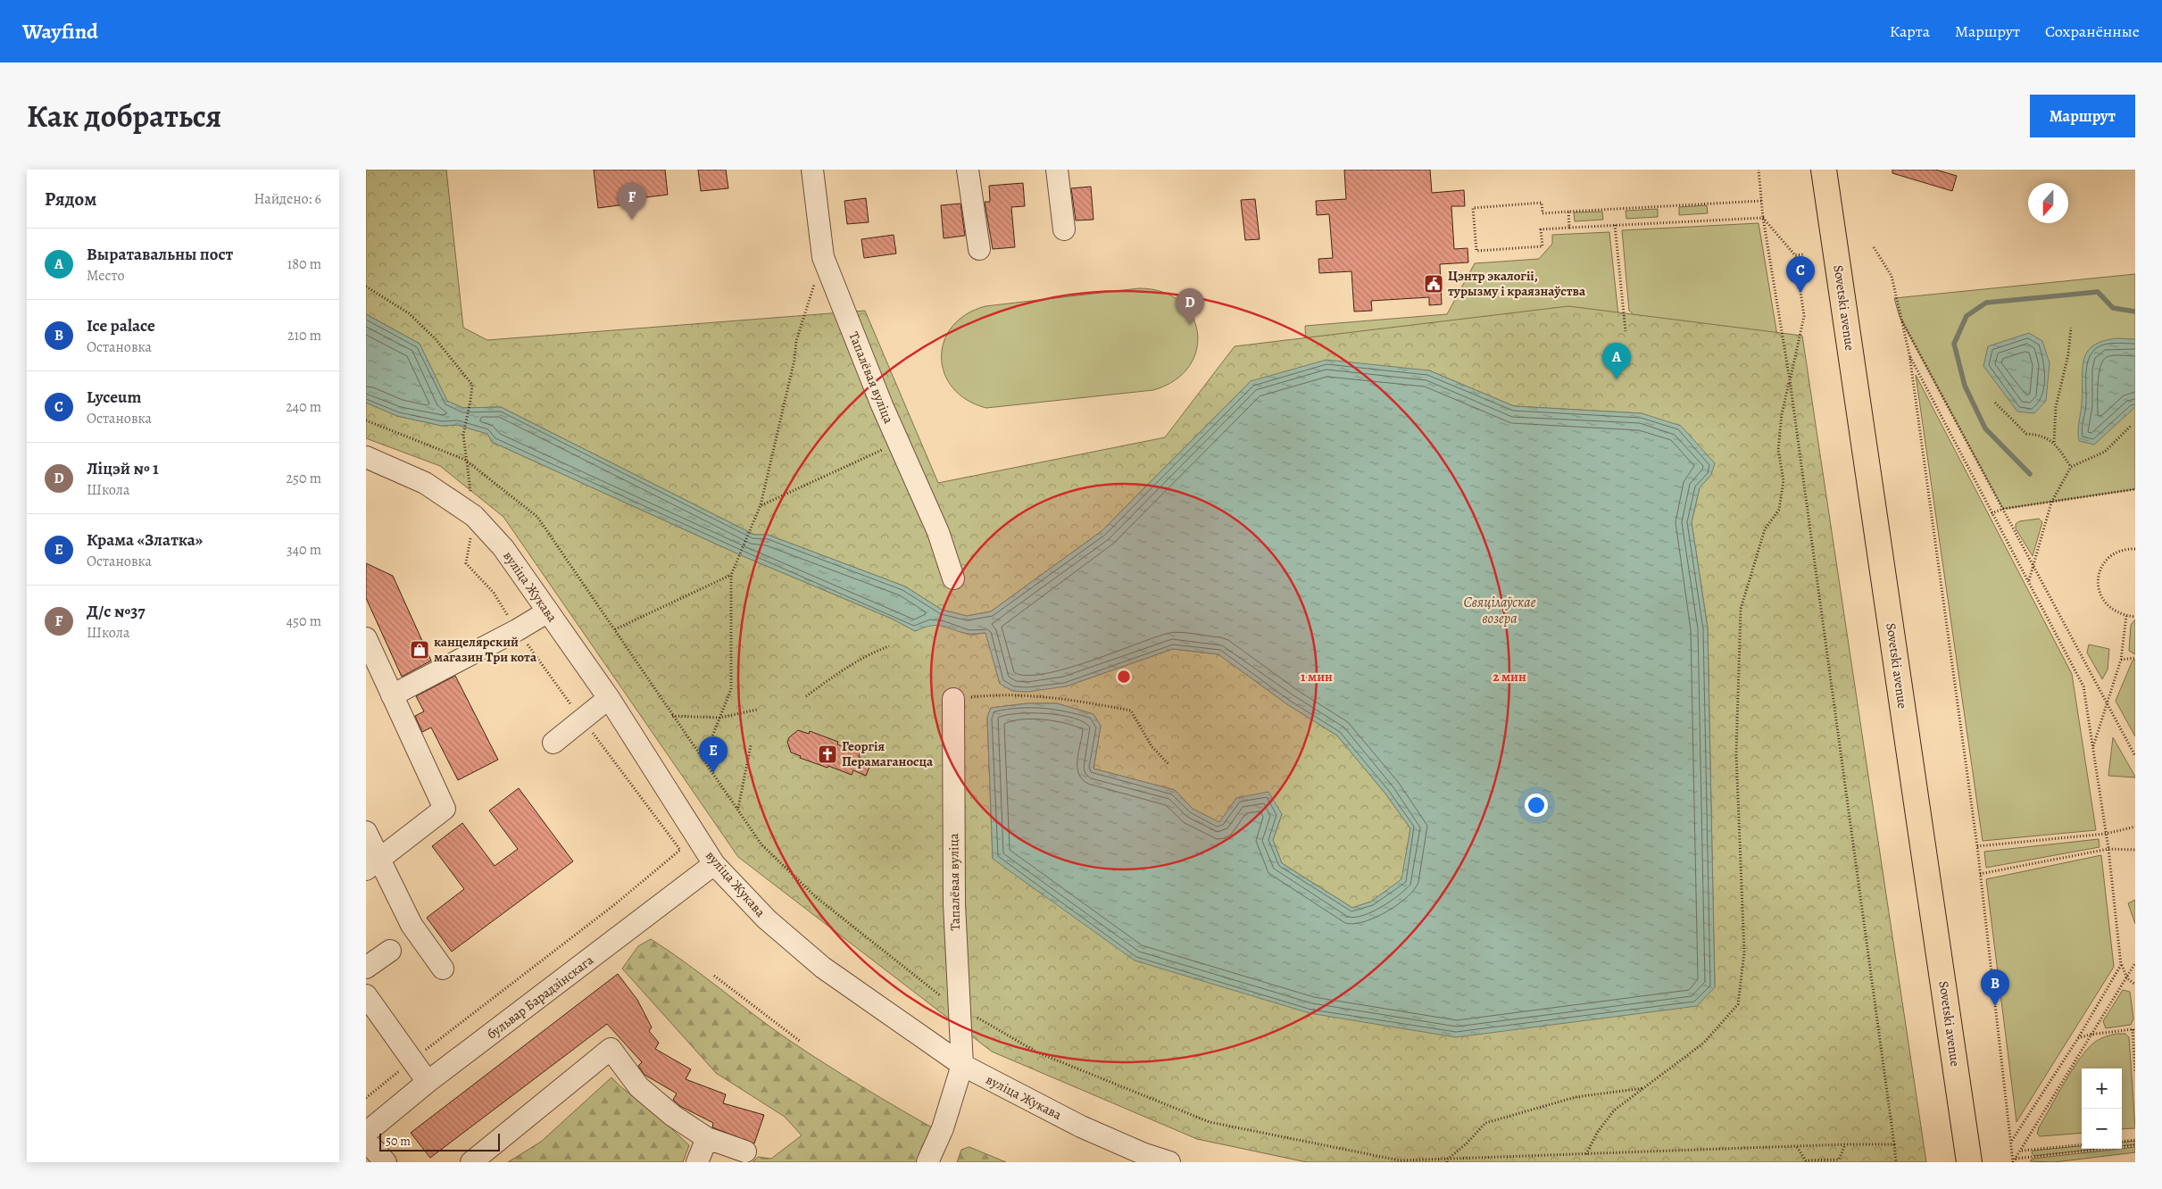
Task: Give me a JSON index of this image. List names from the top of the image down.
{
  "streets": {
    "main road": ["Sovetski avenue"],
    "street": ["Тапалёвая вуліца", "вуліца Жукава", "бульвар Барадзінскага"]
  },
  "crossings": [
    ["Тапалёвая вуліца", "вуліца Жукава"],
    ["вуліца Жукава", "бульвар Барадзінскага"]
  ],
  "water": ["Свяцілаўскае возера"],
  "places": {
    "public building": ["Цэнтр экалогіі, турызму і краязнаўства"],
    "shop": ["канцелярский магазин Три кота"],
    "church": ["Георгія Перамаганосца"]
  },
  "scale_bar": "50 m",
  "north": "bottom",
  "page": {
    "header": "Wayfind",
    "nav": ["Карта", "Маршрут", "Сохранённые"],
    "title": "Как добраться",
    "buttons": "Маршрут",
    "heading": ["Рядом", "Найдено: 6"],
    "pins": [
      "F",
      "C",
      "D",
      "A",
      "E",
      "B"
    ],
    "list": [
      {
        "mark": "A",
        "name": "Выратавальны пост",
        "note": "Место",
        "value": "180 m"
      },
      {
        "mark": "B",
        "name": "Ice palace",
        "note": "Остановка",
        "value": "210 m"
      },
      {
        "mark": "C",
        "name": "Lyceum",
        "note": "Остановка",
        "value": "240 m"
      },
      {
        "mark": "D",
        "name": "Ліцэй № 1",
        "note": "Школа",
        "value": "250 m"
      },
      {
        "mark": "E",
        "name": "Крама «Златка»",
        "note": "Остановка",
        "value": "340 m"
      },
      {
        "mark": "F",
        "name": "Д/с №37",
        "note": "Школа",
        "value": "450 m"
      }
    ],
    "map_buttons": ["+", "−"],
    "scale": "50 m"
  },
  "rings": ["1 мин", "2 мин"]
}
